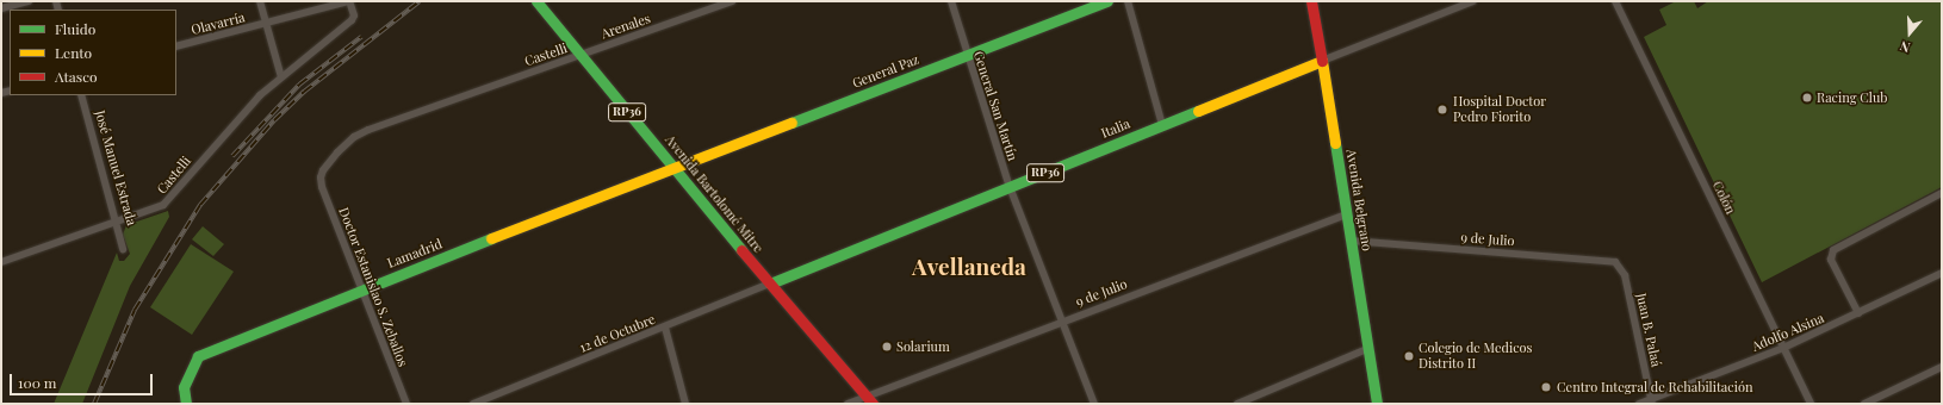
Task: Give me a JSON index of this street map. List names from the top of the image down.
{
  "streets": {
    "main road": [
      "General Paz",
      "RP36",
      "Italia",
      "Avenida Bartolomé Mitre",
      "Avenida Belgrano",
      "Lamadrid"
    ],
    "street": [
      "Olavarría",
      "Arenales",
      "Castelli",
      "General San Martín",
      "José Manuel Estrada",
      "Colón",
      "9 de Julio",
      "Doctor Estanislao S. Zeballos",
      "Juan B. Palaá",
      "Adolfo Alsina",
      "12 de Octubre"
    ]
  },
  "crossings": [
    ["Olavarría", "Castelli"],
    ["Arenales", "Castelli"],
    ["Arenales", "Avenida Bartolomé Mitre"],
    ["Castelli", "José Manuel Estrada"],
    ["Castelli", "Avenida Bartolomé Mitre"],
    ["Castelli", "Doctor Estanislao S. Zeballos"],
    ["General Paz", "General San Martín"],
    ["General Paz", "Avenida Bartolomé Mitre"],
    ["General Paz", "Lamadrid"],
    ["General San Martín", "Italia"],
    ["General San Martín", "9 de Julio"],
    ["Italia", "Avenida Bartolomé Mitre"],
    ["Italia", "Avenida Belgrano"],
    ["Italia", "12 de Octubre"],
    ["Avenida Bartolomé Mitre", "9 de Julio"],
    ["Avenida Bartolomé Mitre", "Lamadrid"],
    ["Avenida Bartolomé Mitre", "12 de Octubre"],
    ["Colón", "Adolfo Alsina"],
    ["Avenida Belgrano", "9 de Julio"],
    ["9 de Julio", "Juan B. Palaá"],
    ["Lamadrid", "Doctor Estanislao S. Zeballos"],
    ["Juan B. Palaá", "Adolfo Alsina"]
  ],
  "districts": ["Avellaneda"],
  "places": [
    "Racing Club",
    "Hospital Doctor Pedro Fiorito",
    "Solarium",
    "Colegio de Medicos Distrito II",
    "Centro Integral de Rehabilitación"
  ],
  "legend": ["Fluido", "Lento", "Atasco"],
  "scale_bar": "100 m",
  "north": "bottom"
}
